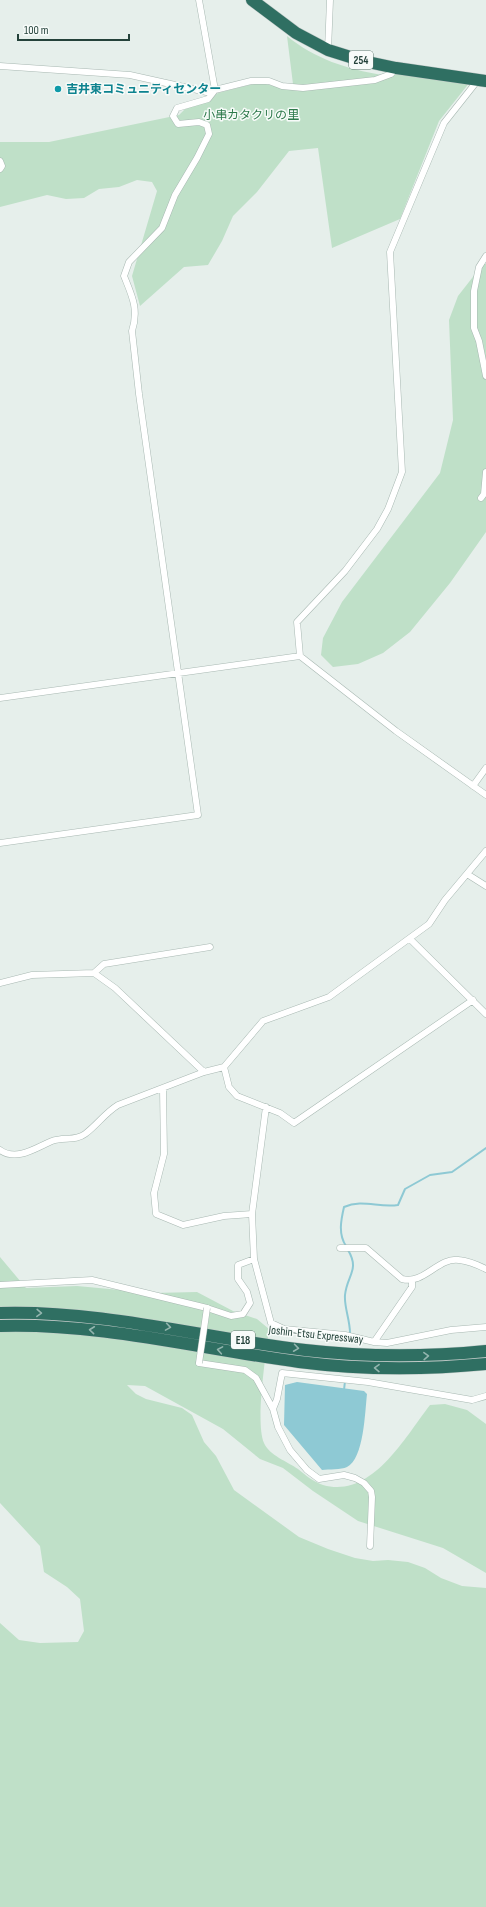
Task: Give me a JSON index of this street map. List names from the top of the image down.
{
  "streets": {
    "highway": ["254", "Joshin-Etsu Expressway", "E18"]
  },
  "parks": ["小串カタクリの里"],
  "places": ["吉井東コミュニティセンター"],
  "scale_bar": "100 m"
}
